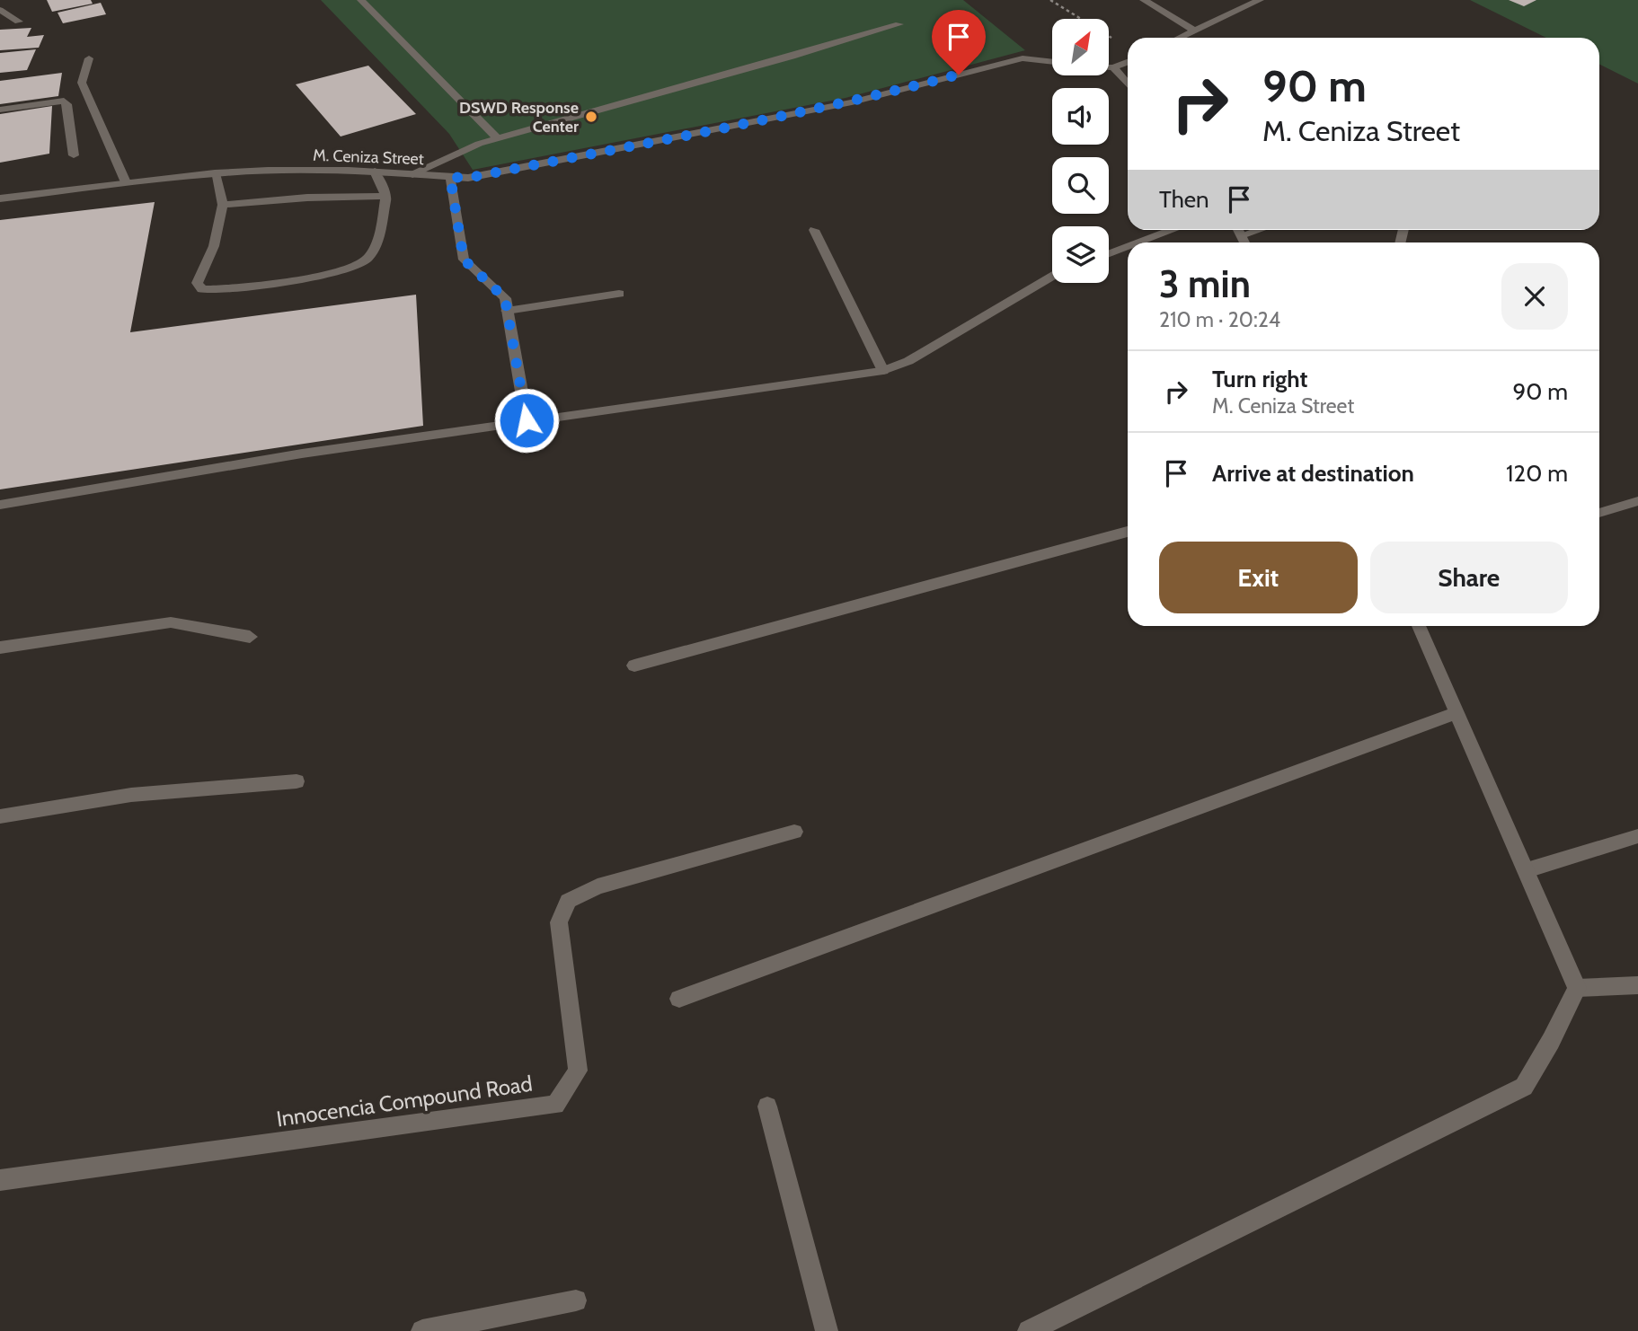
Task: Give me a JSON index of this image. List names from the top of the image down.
{
  "streets": {
    "street": ["M. Ceniza Street", "Innocencia Compound Road"]
  },
  "places": ["DSWD Response Center"],
  "north": "top right",
  "page": {
    "turn": ["90 m", "M. Ceniza Street"],
    "then": "Then",
    "heading": ["3 min", "210 m · 20:24"],
    "list": [
      {
        "name": "Turn right",
        "note": "M. Ceniza Street",
        "value": "90 m"
      },
      {
        "name": "Arrive at destination",
        "value": "120 m"
      }
    ],
    "buttons": ["Exit", "Share"]
  }
}
